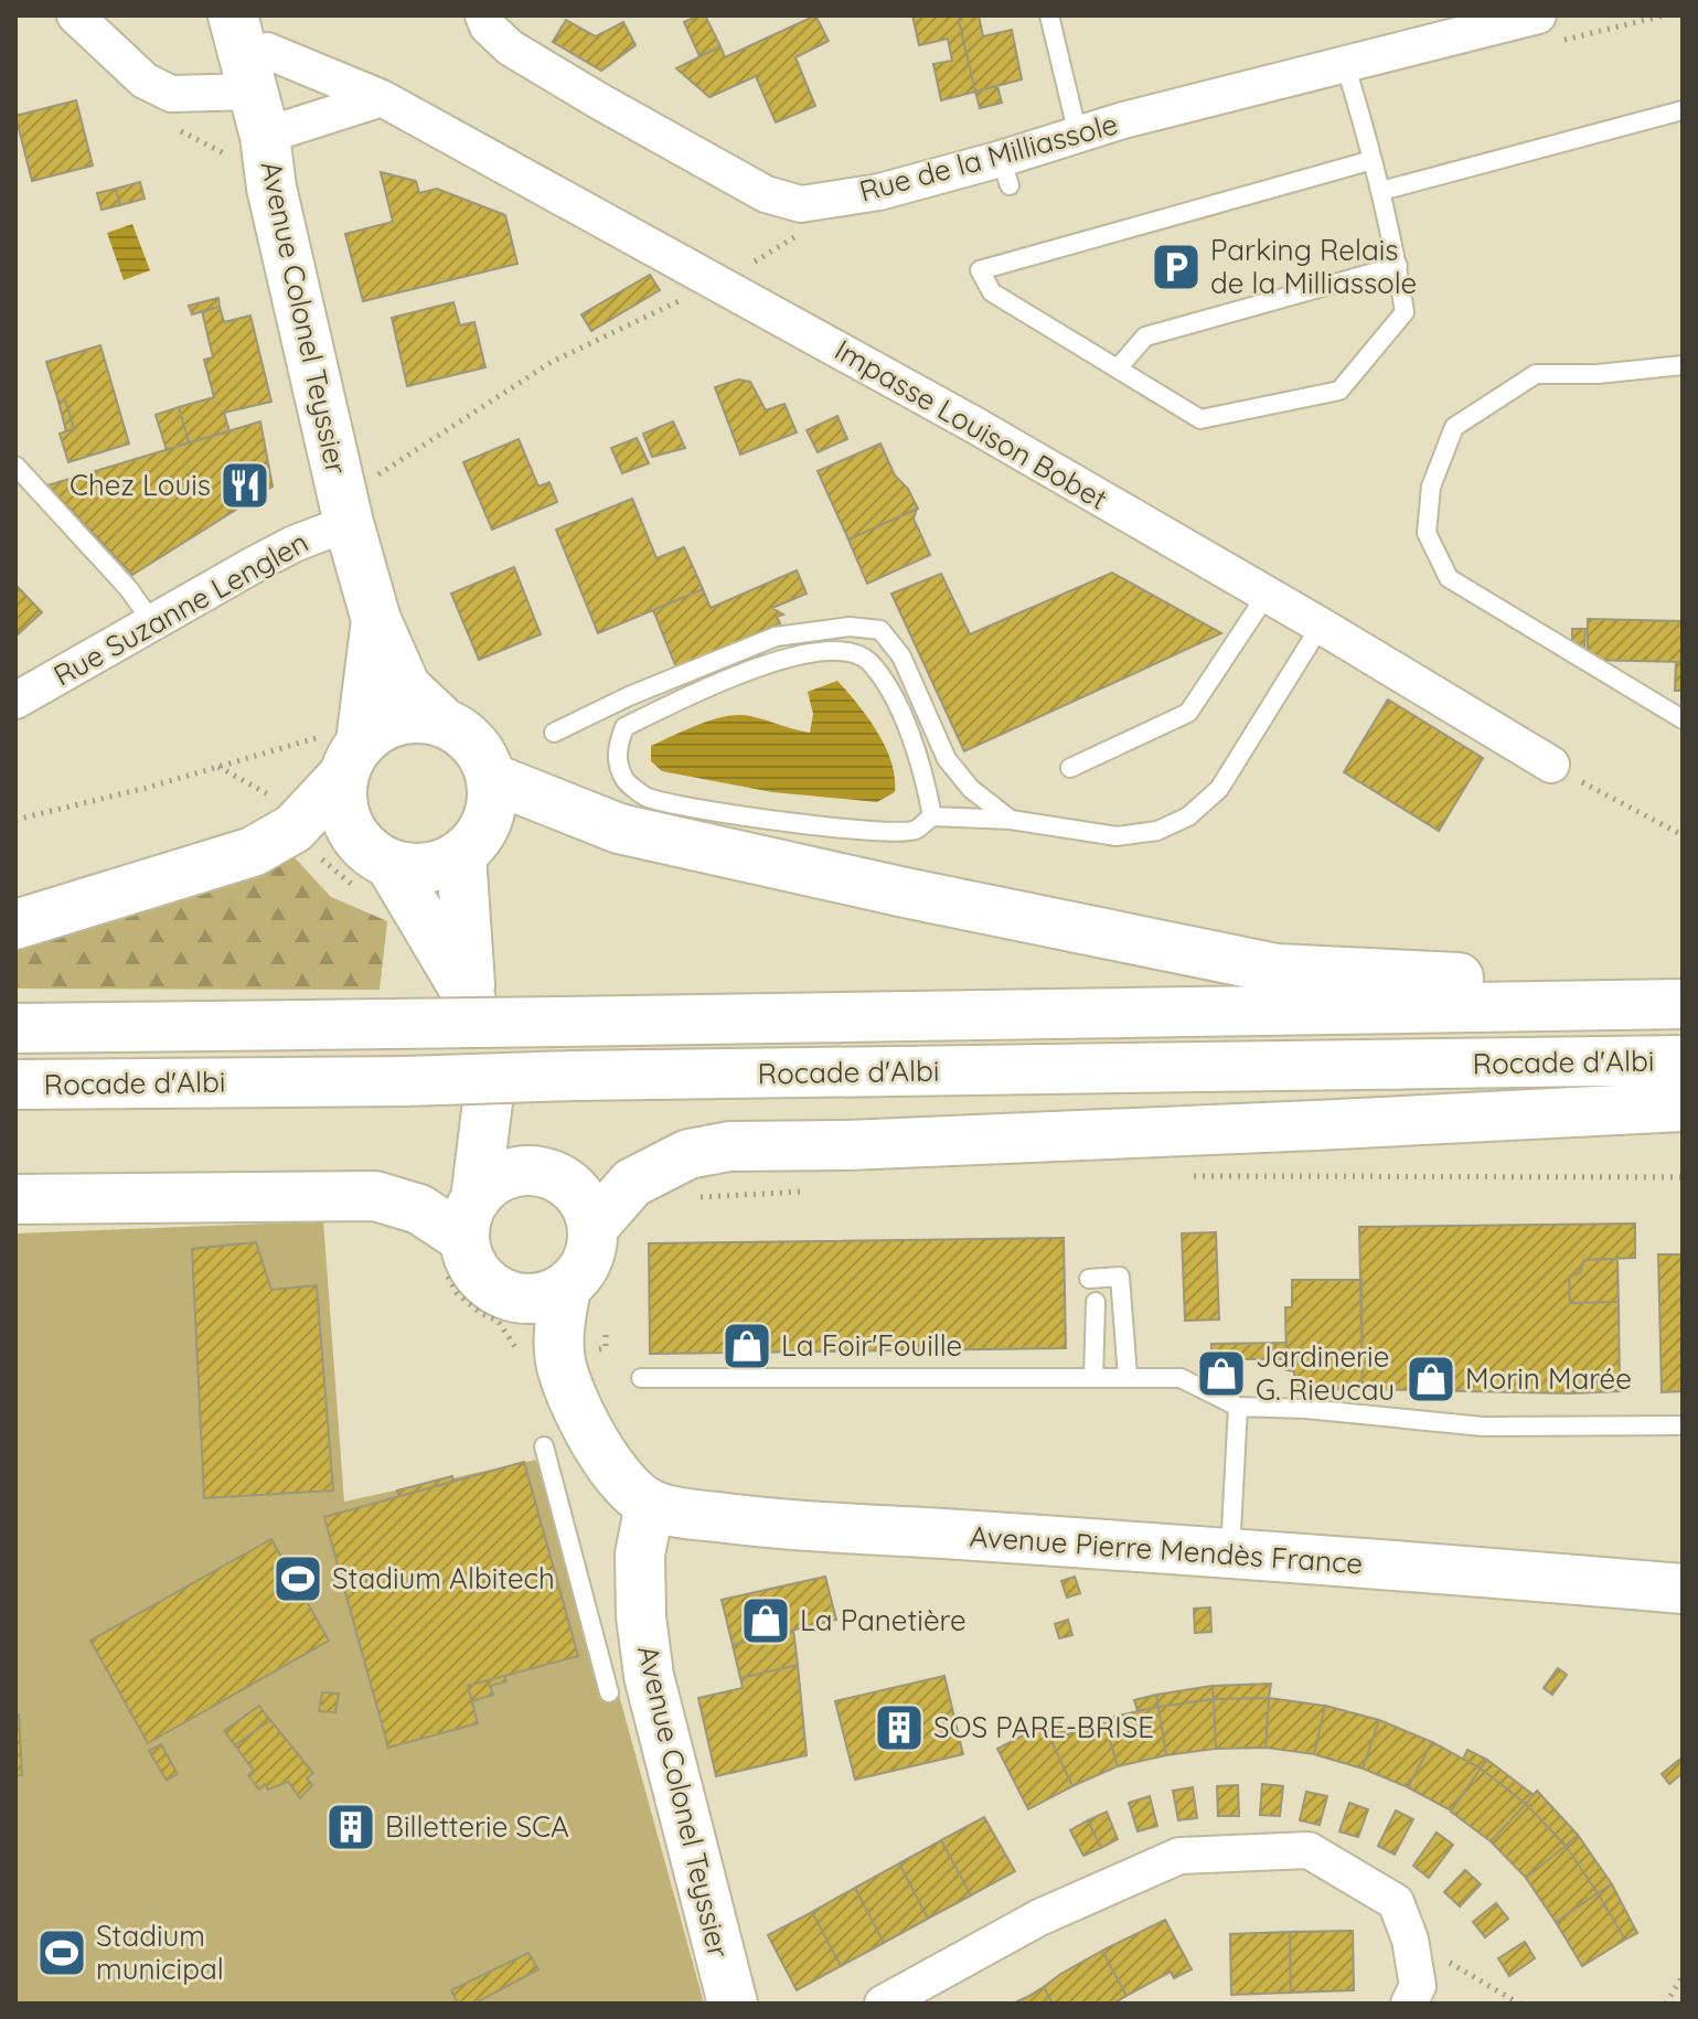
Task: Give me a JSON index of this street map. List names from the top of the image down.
{
  "streets": {
    "main road": ["Avenue Colonel Teyssier", "Rocade d'Albi", "Avenue Pierre Mendès France"],
    "street": ["Rue de la Milliassole", "Impasse Louison Bobet", "Rue Suzanne Lenglen"]
  },
  "crossings": [
    ["Avenue Colonel Teyssier", "Impasse Louison Bobet"],
    ["Avenue Colonel Teyssier", "Rue Suzanne Lenglen"],
    ["Avenue Colonel Teyssier", "Avenue Pierre Mendès France"]
  ],
  "places": {
    "parking": ["Parking Relais de la Milliassole"],
    "restaurant": ["Chez Louis"],
    "shop": [
      "La Foir'Fouille",
      "Jardinerie G. Rieucau",
      "Morin Marée",
      "La Panetière"
    ],
    "sports": ["Stadium Albitech", "Stadium municipal"],
    "building": ["SOS PARE-BRISE", "Billetterie SCA"]
  }
}
